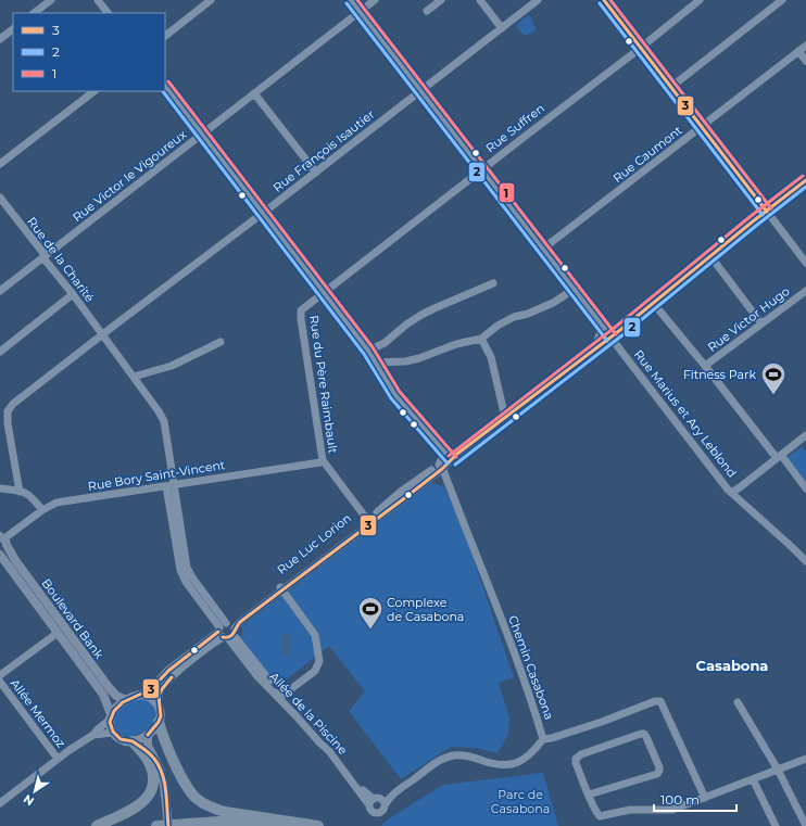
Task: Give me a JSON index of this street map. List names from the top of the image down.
{
  "streets": {
    "main road": ["Boulevard Bank"],
    "street": [
      "Rue Suffren",
      "Rue François Isautier",
      "Rue Caumont",
      "Rue Victor le Vigoureux",
      "Rue de la Charité",
      "Rue Victor Hugo",
      "Rue du Père Raimbault",
      "Rue Marius et Ary Leblond",
      "Rue Bory Saint-Vincent",
      "Rue Luc Lorion",
      "Chemin Casabona",
      "Allée Mermoz",
      "Allée de la Piscine"
    ]
  },
  "crossings": [
    ["Rue Suffren", "Rue du Père Raimbault"],
    ["Rue Suffren", "Rue Marius et Ary Leblond"],
    ["Rue François Isautier", "Rue de la Charité"],
    ["Rue François Isautier", "Rue Marius et Ary Leblond"],
    ["Rue Caumont", "Rue Marius et Ary Leblond"],
    ["Rue Victor le Vigoureux", "Rue de la Charité"],
    ["Rue Victor le Vigoureux", "Rue Marius et Ary Leblond"],
    ["Rue de la Charité", "Rue Bory Saint-Vincent"],
    ["Rue de la Charité", "Rue Luc Lorion"],
    ["Rue de la Charité", "Allée de la Piscine"],
    ["Rue du Père Raimbault", "Rue Bory Saint-Vincent"],
    ["Rue du Père Raimbault", "Rue Luc Lorion"],
    ["Rue Marius et Ary Leblond", "Rue Luc Lorion"],
    ["Rue Bory Saint-Vincent", "Boulevard Bank"],
    ["Rue Luc Lorion", "Boulevard Bank"],
    ["Rue Luc Lorion", "Chemin Casabona"],
    ["Rue Luc Lorion", "Allée de la Piscine"]
  ],
  "districts": ["Casabona"],
  "parks": ["Parc de Casabona"],
  "places": {
    "sports": ["Fitness Park", "Complexe de Casabona"]
  },
  "lines": ["transit line 3", "transit line 1", "transit line 2"],
  "legend": ["3", "2", "1"],
  "scale_bar": "100 m",
  "north": "bottom left"
}
